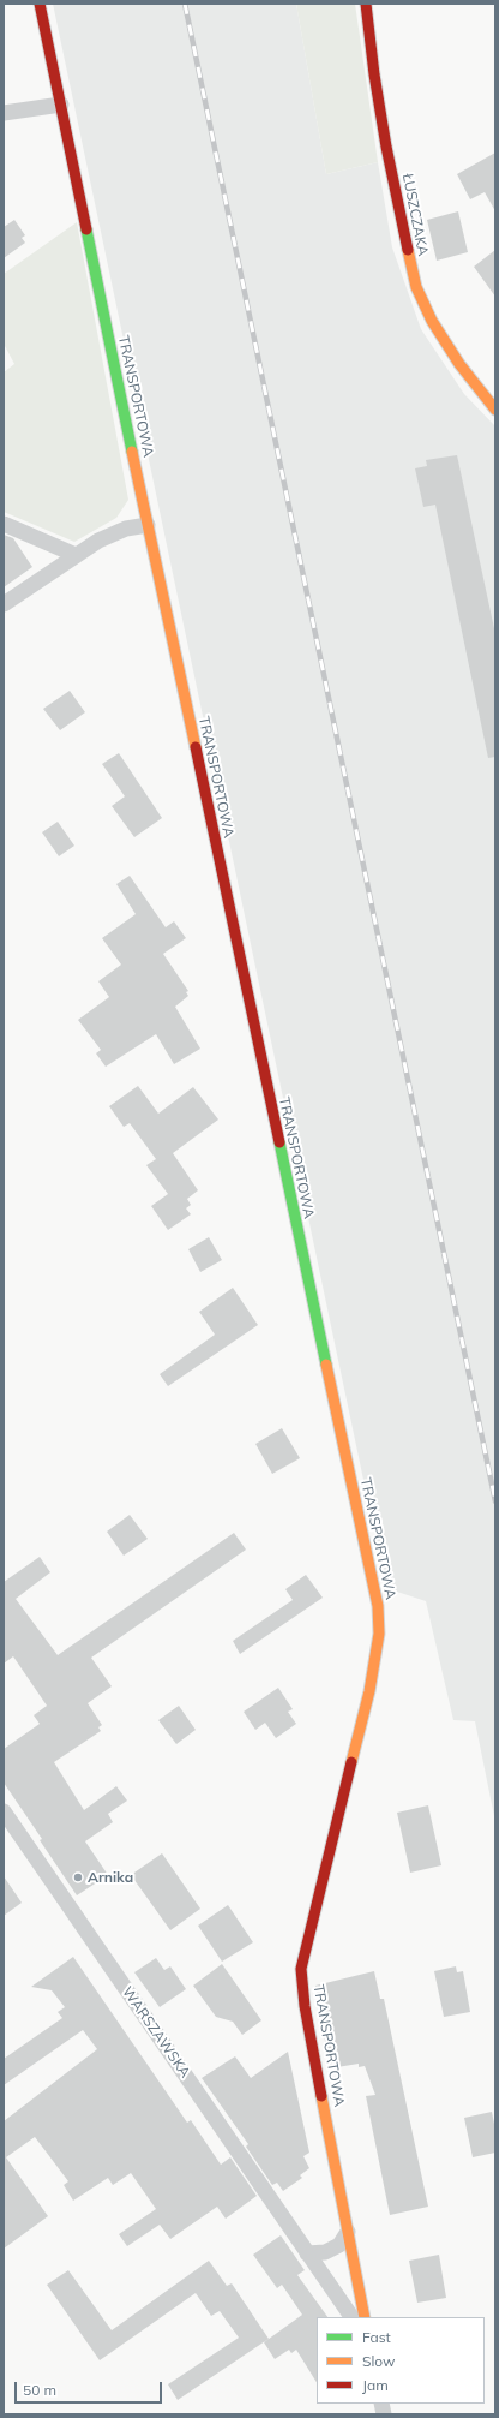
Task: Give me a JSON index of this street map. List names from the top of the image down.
{
  "streets": {
    "street": ["ŁUSZCZAKA", "TRANSPORTOWA", "WARSZAWSKA"]
  },
  "places": ["Arnika"],
  "legend": ["Fast", "Slow", "Jam"],
  "scale_bar": "50 m"
}
